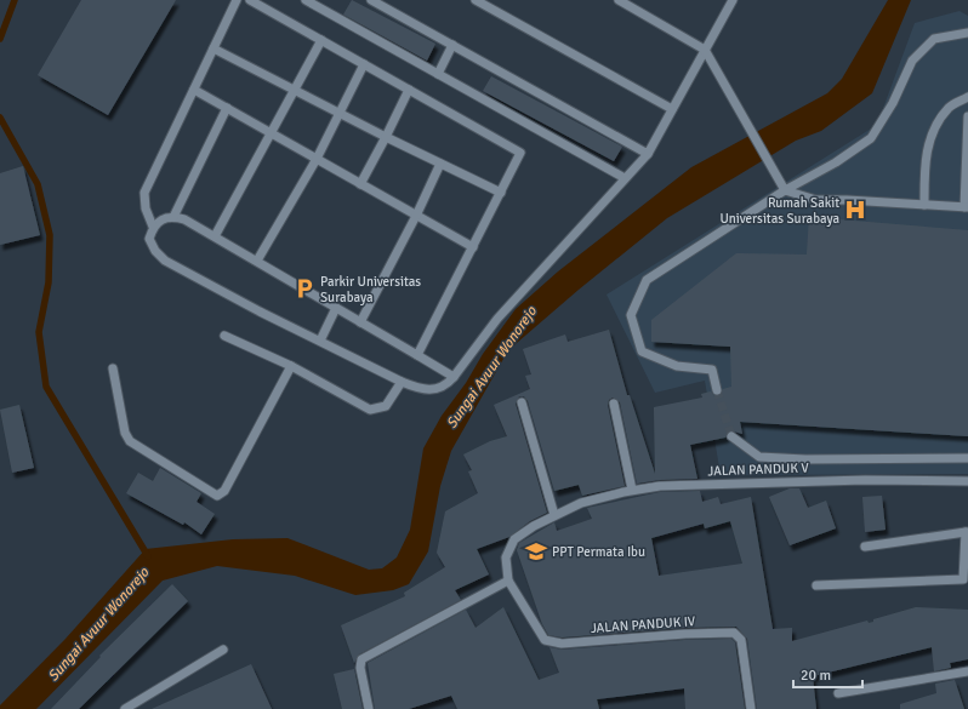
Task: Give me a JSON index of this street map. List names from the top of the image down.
{
  "streets": {
    "street": ["JALAN PANDUK V", "JALAN PANDUK IV"]
  },
  "crossings": [
    ["JALAN PANDUK V", "JALAN PANDUK IV"]
  ],
  "water": ["Sungai Avuur Wonorejo"],
  "places": {
    "hospital": ["Rumah Sakit Universitas Surabaya"],
    "parking": ["Parkir Universitas Surabaya"],
    "school or university": ["PPT Permata Ibu"]
  },
  "scale_bar": "20 m"
}
